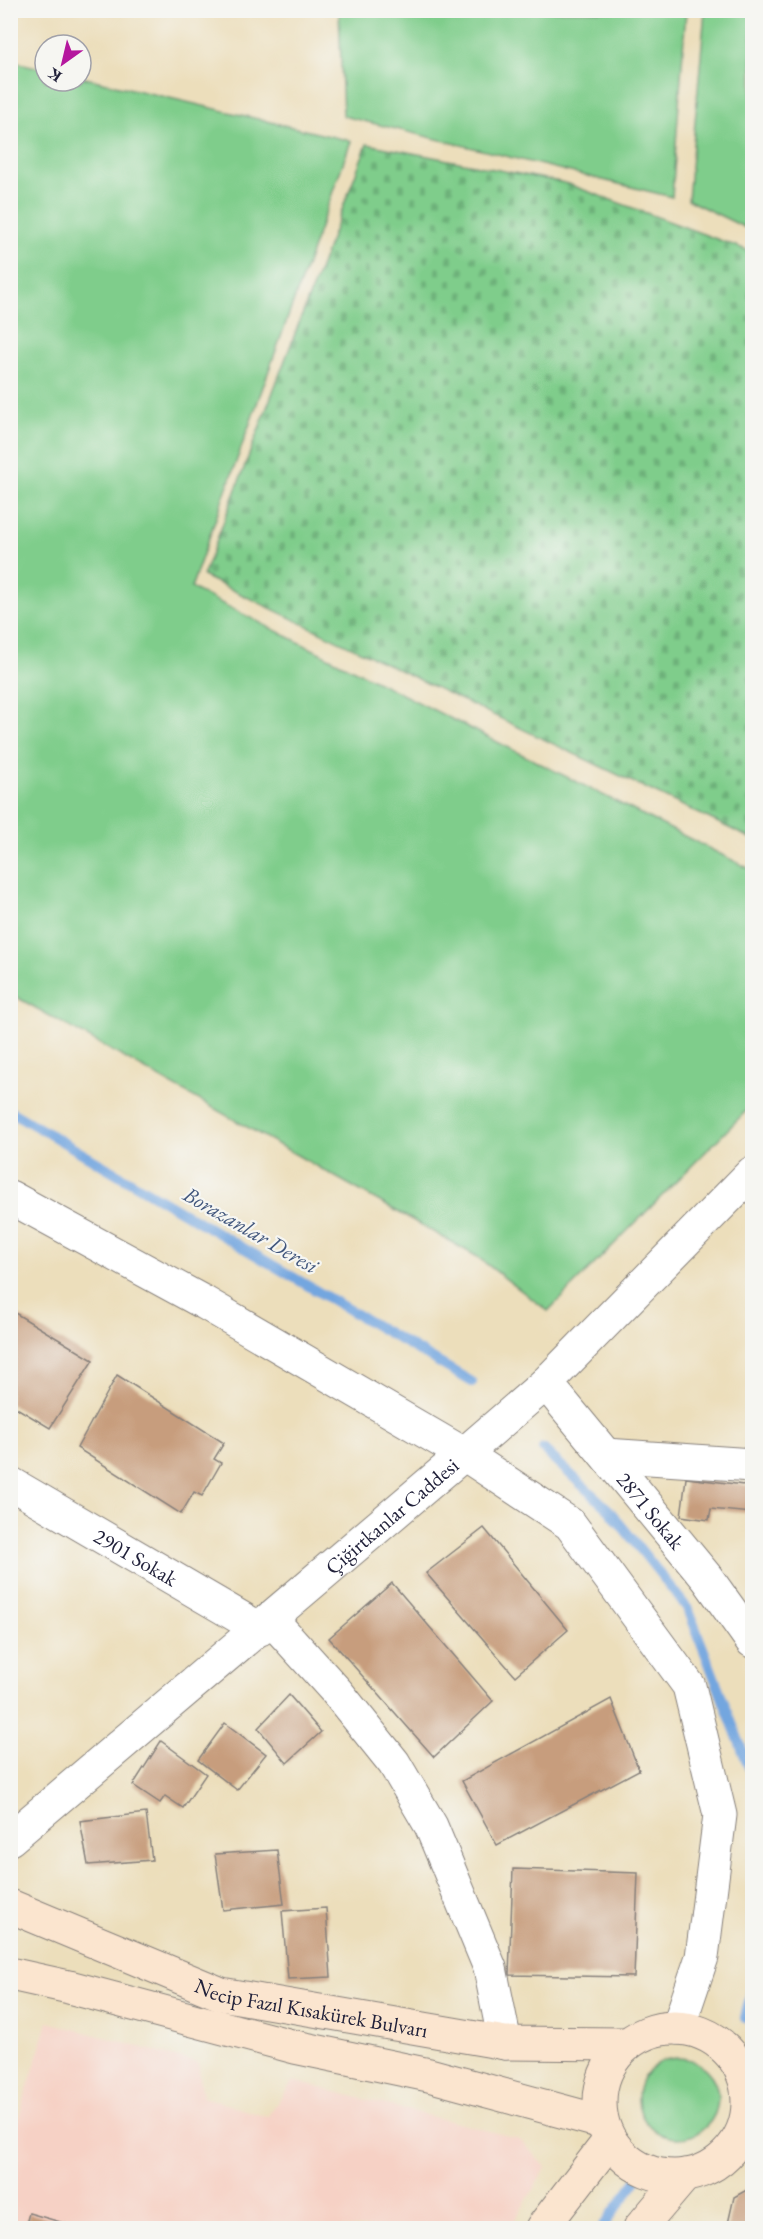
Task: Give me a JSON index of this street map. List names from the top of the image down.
{
  "streets": {
    "main road": ["Necip Fazıl Kısakürek Bulvarı"],
    "street": ["2871 Sokak", "Çiğirtkanlar Caddesi", "2901 Sokak"]
  },
  "crossings": [
    ["2871 Sokak", "Çiğirtkanlar Caddesi"],
    ["Çiğirtkanlar Caddesi", "2901 Sokak"],
    ["2901 Sokak", "Necip Fazıl Kısakürek Bulvarı"]
  ],
  "water": ["Borazanlar Deresi"],
  "north": "bottom left"
}
